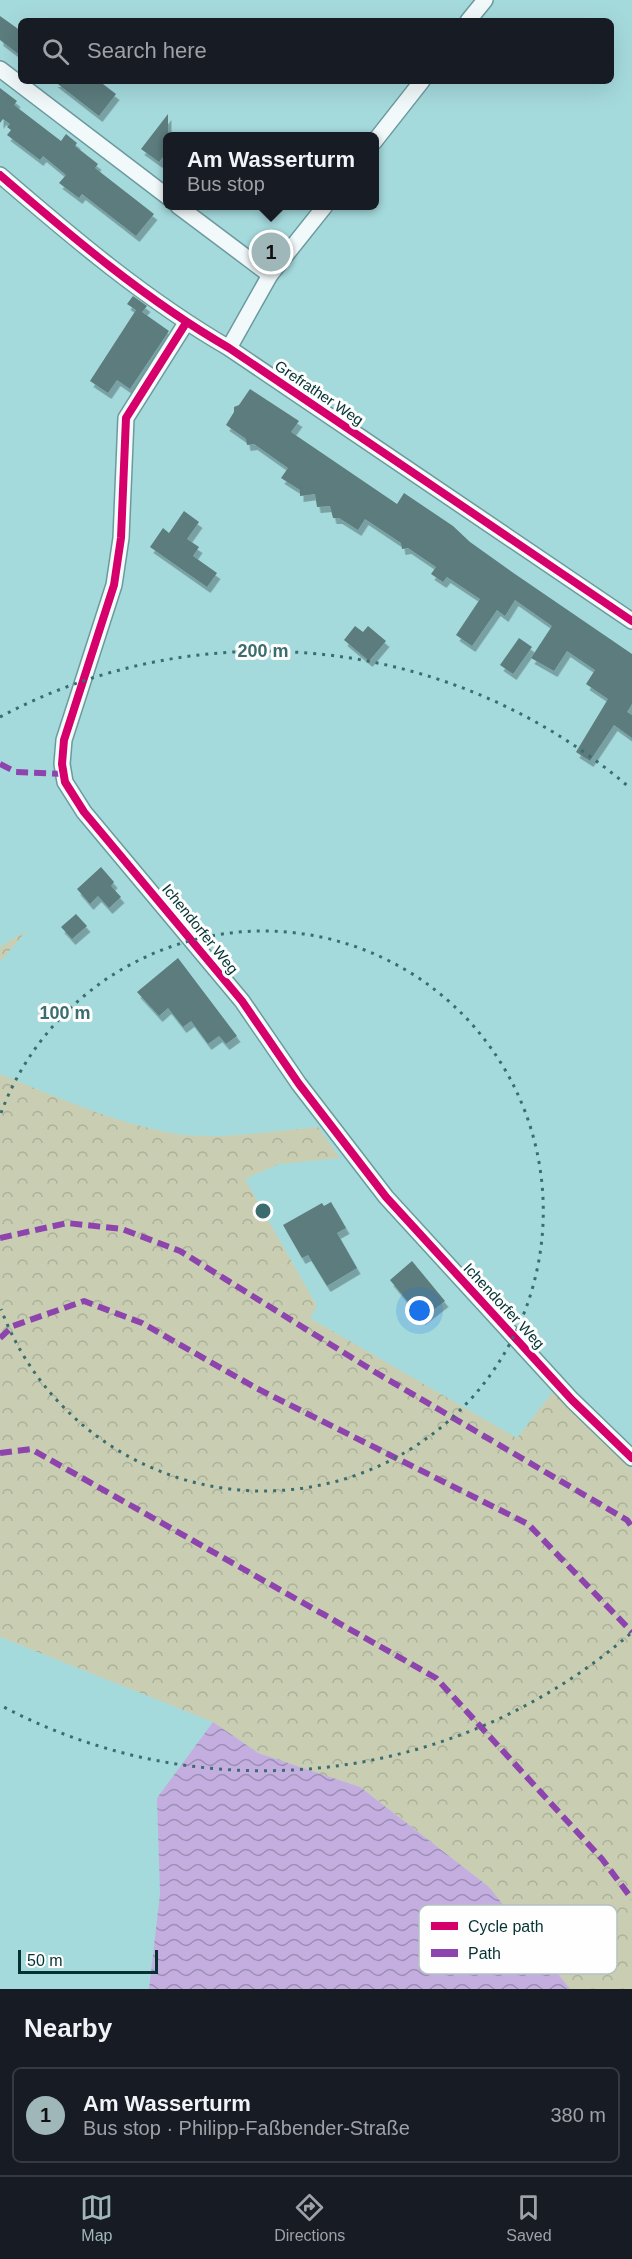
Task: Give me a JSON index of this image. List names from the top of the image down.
{
  "streets": {
    "street": ["Grefrather Weg", "Ichendorfer Weg"]
  },
  "crossings": [
    ["Grefrather Weg", "Ichendorfer Weg"]
  ],
  "legend": ["Cycle path", "Path"],
  "scale_bar": "50 m",
  "page": {
    "search": "Search here",
    "popup": ["Am Wasserturm", "Bus stop"],
    "pins": "1",
    "scale": "50 m",
    "heading": "Nearby",
    "list": [
      {
        "mark": "1",
        "name": "Am Wasserturm",
        "note": "Bus stop · Philipp-Faßbender-Straße",
        "value": "380 m"
      }
    ],
    "nav": ["Map", "Directions", "Saved"]
  },
  "rings": ["200 m", "100 m"]
}
